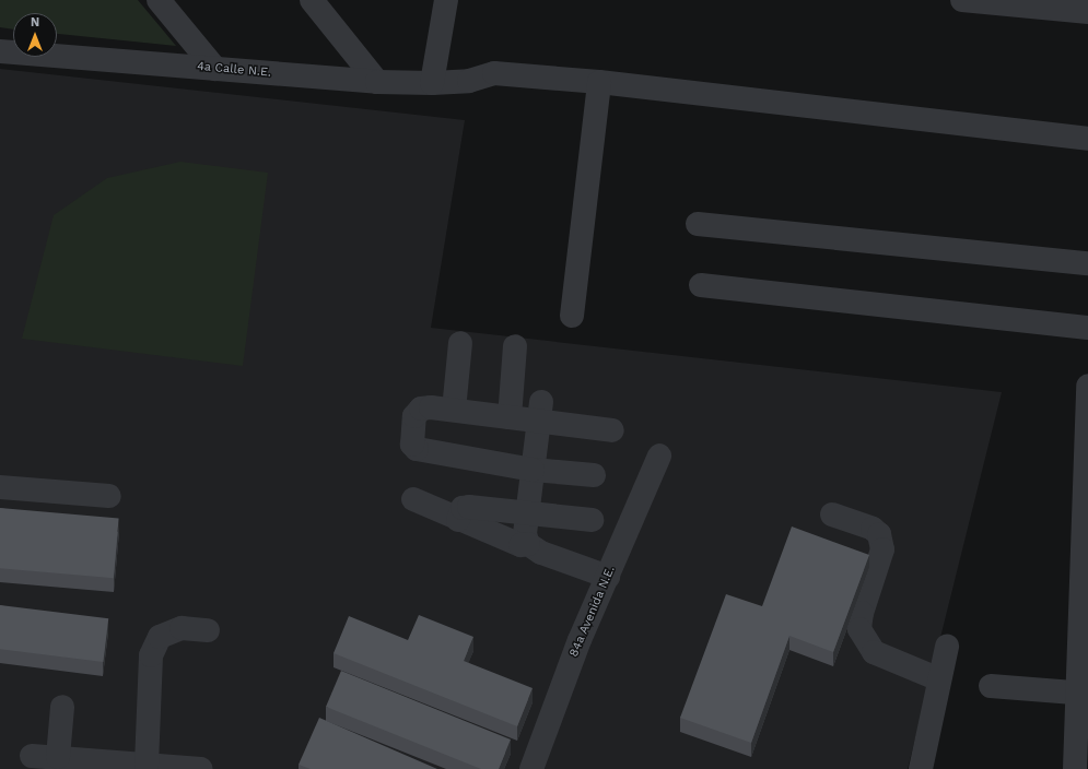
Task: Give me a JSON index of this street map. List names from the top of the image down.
{
  "streets": {
    "street": ["4a Calle N.E.", "84a Avenida N.E."]
  },
  "north": "top"
}
